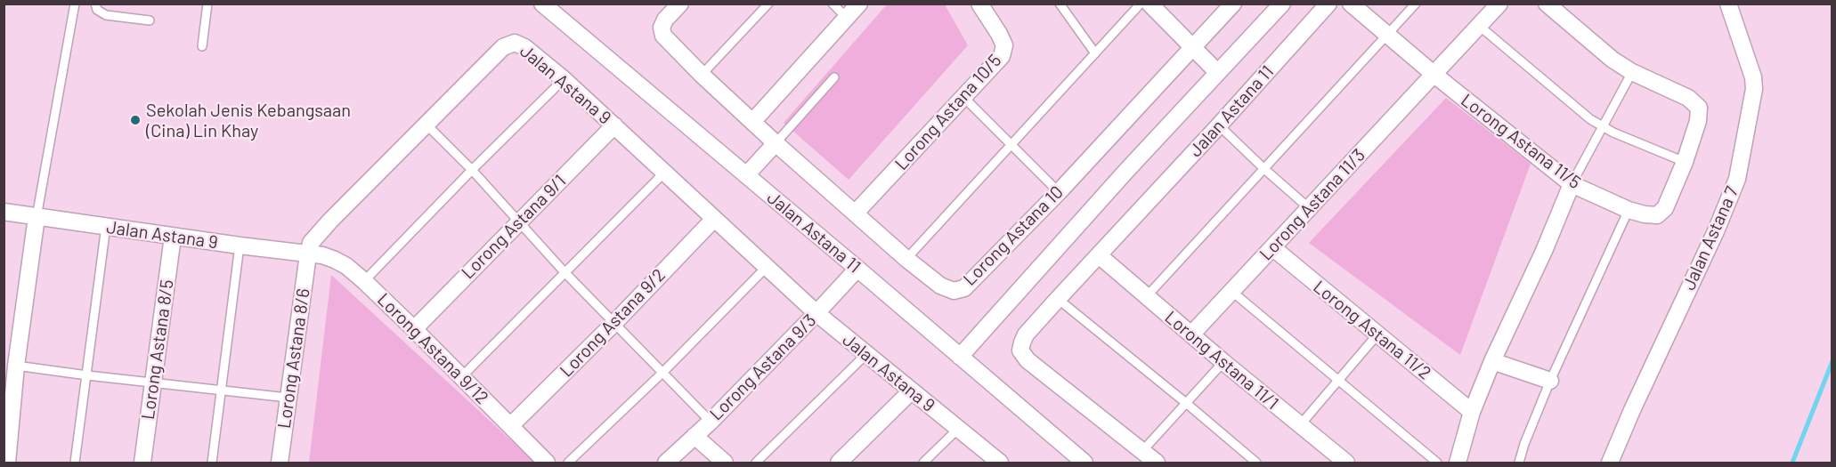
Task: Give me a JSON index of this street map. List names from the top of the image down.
{
  "streets": {
    "street": [
      "Jalan Astana 9",
      "Jalan Astana 11",
      "Lorong Astana 10/5",
      "Lorong Astana 11/5",
      "Lorong Astana 11/3",
      "Lorong Astana 9/1",
      "Lorong Astana 10",
      "Jalan Astana 7",
      "Lorong Astana 9/2",
      "Lorong Astana 11/2",
      "Lorong Astana 9/12",
      "Lorong Astana 8/5",
      "Lorong Astana 8/6",
      "Lorong Astana 11/1",
      "Lorong Astana 9/3"
    ]
  },
  "crossings": [
    ["Jalan Astana 9", "Lorong Astana 9/1"],
    ["Jalan Astana 9", "Lorong Astana 9/2"],
    ["Jalan Astana 9", "Lorong Astana 9/12"],
    ["Jalan Astana 9", "Lorong Astana 8/5"],
    ["Jalan Astana 9", "Lorong Astana 8/6"],
    ["Jalan Astana 9", "Lorong Astana 9/3"],
    ["Jalan Astana 11", "Lorong Astana 11/1"],
    ["Jalan Astana 11", "Lorong Astana 9/3"],
    ["Lorong Astana 10/5", "Lorong Astana 10"],
    ["Lorong Astana 11/5", "Lorong Astana 11/3"],
    ["Lorong Astana 11/3", "Lorong Astana 11/2"],
    ["Lorong Astana 11/3", "Lorong Astana 11/1"],
    ["Lorong Astana 9/1", "Lorong Astana 9/12"],
    ["Lorong Astana 9/2", "Lorong Astana 9/12"],
    ["Lorong Astana 9/12", "Lorong Astana 8/6"]
  ],
  "places": ["Sekolah Jenis Kebangsaan (Cina) Lin Khay"]
}
